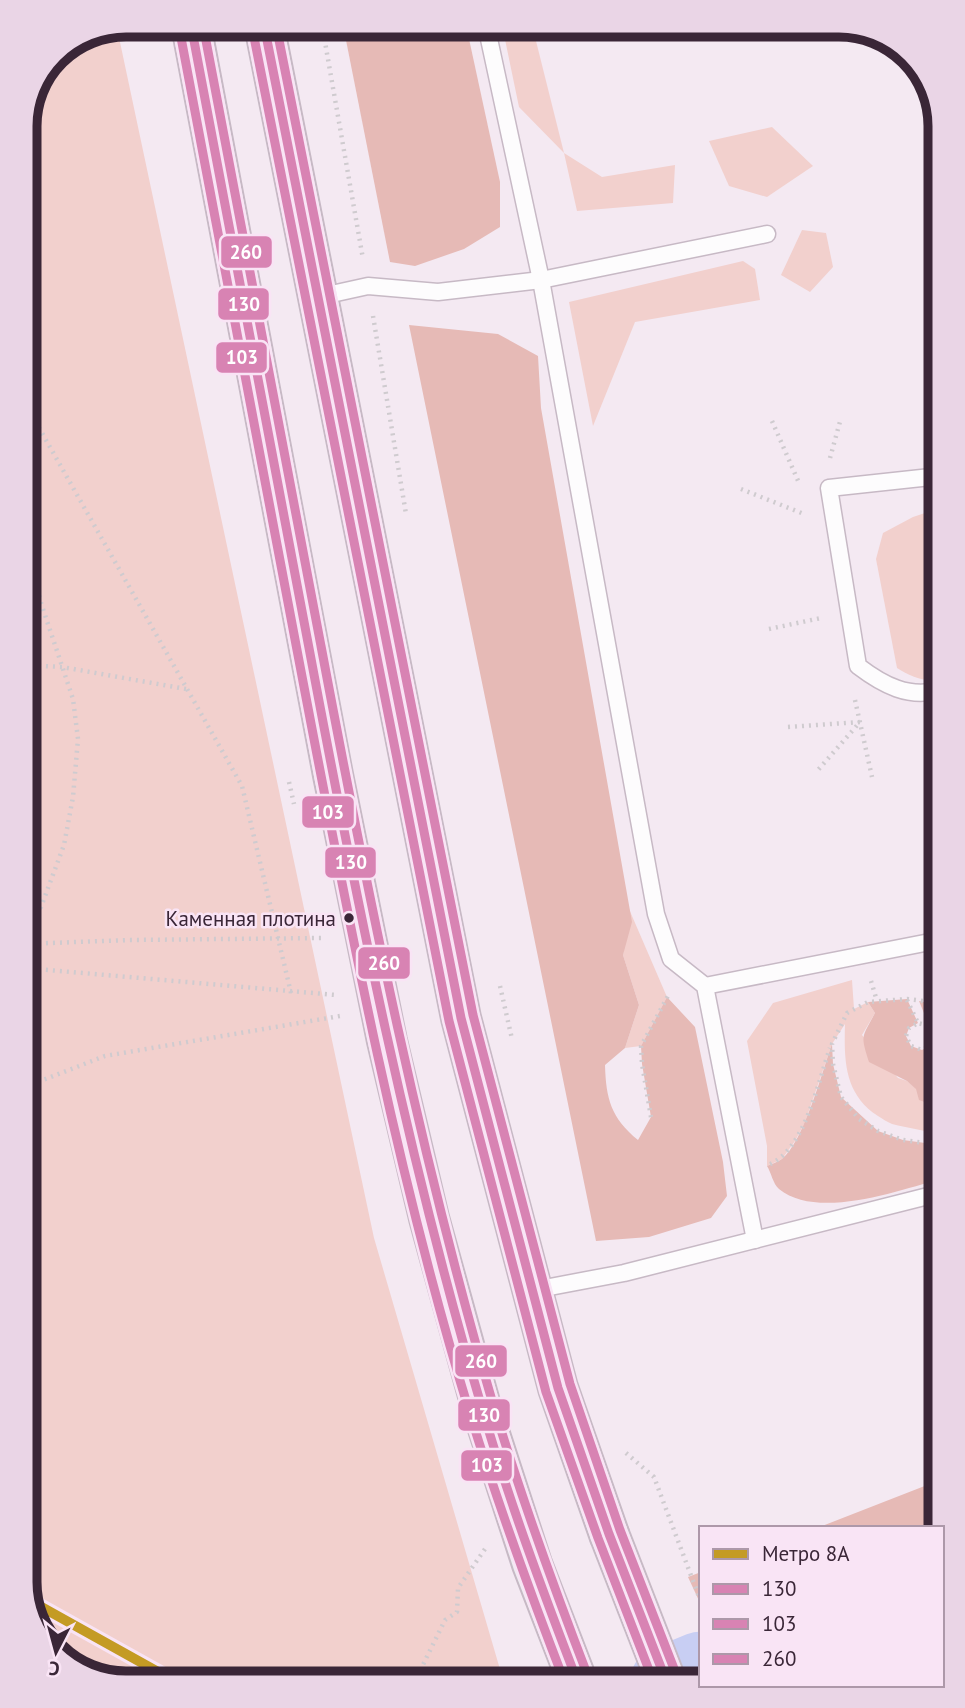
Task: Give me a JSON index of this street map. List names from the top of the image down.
{
  "places": ["Каменная плотина"],
  "lines": [
    "transit line 130",
    "transit line 103",
    "transit line 260",
    "metro line 8А"
  ],
  "legend": [
    "Метро 8А",
    "130",
    "103",
    "260"
  ],
  "north": "bottom"
}
